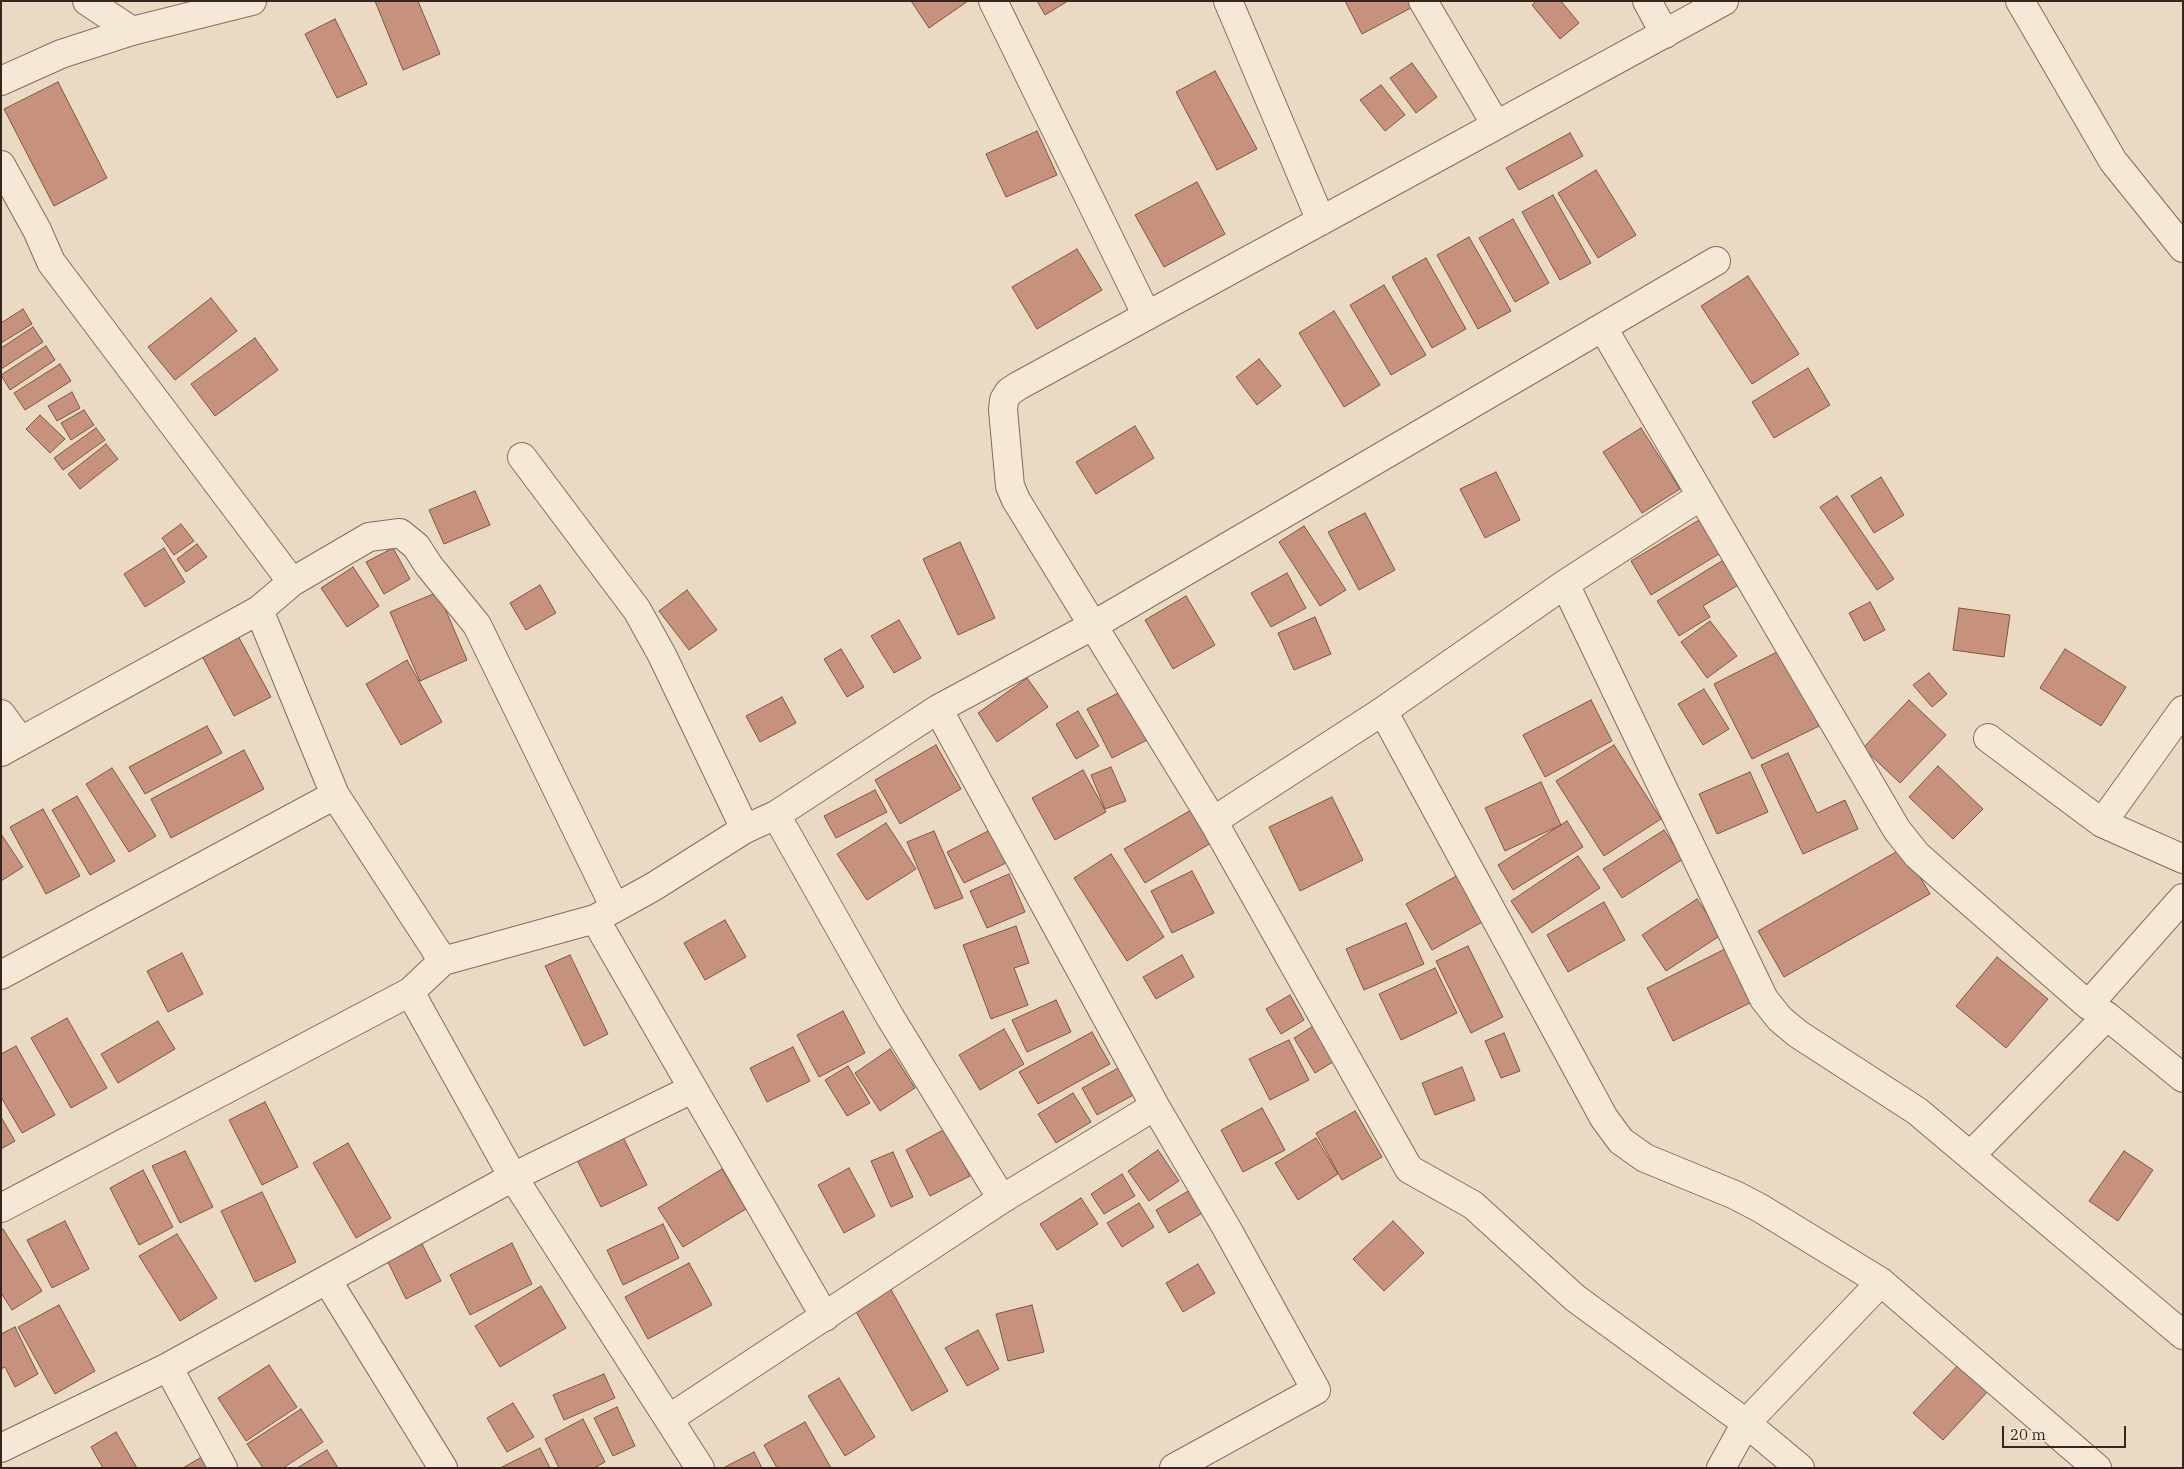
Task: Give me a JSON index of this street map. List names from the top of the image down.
{
  "scale_bar": "20 m"
}
